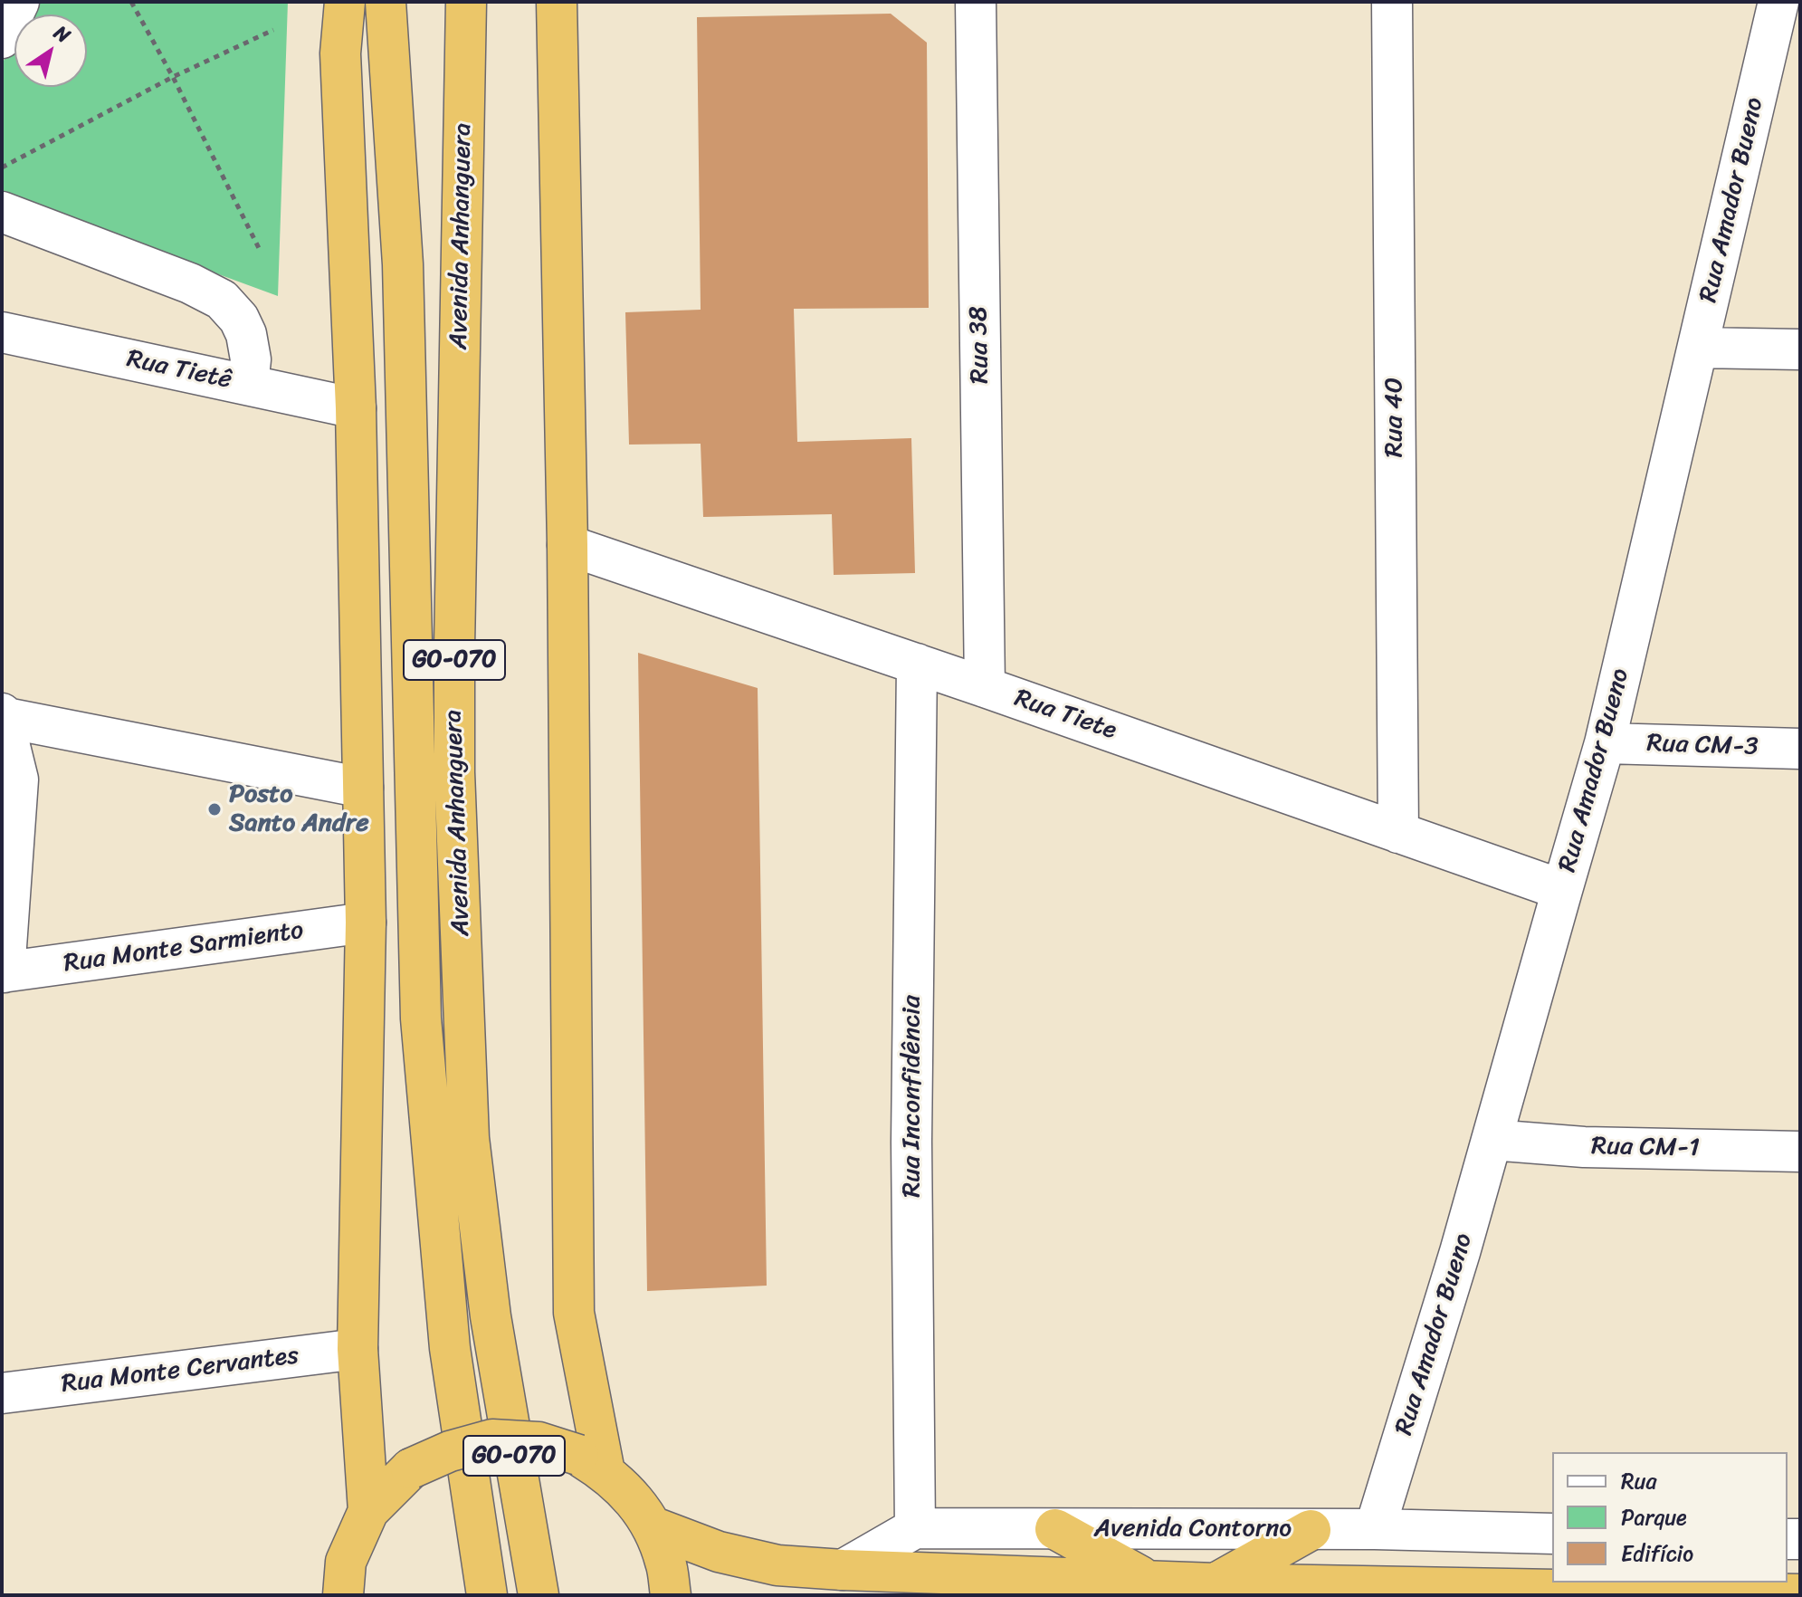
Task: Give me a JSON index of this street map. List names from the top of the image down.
{
  "streets": {
    "highway": ["Avenida Anhanguera", "GO-070"],
    "street": [
      "Rua Amador Bueno",
      "Rua 38",
      "Rua Tietê",
      "Rua 40",
      "Rua Tiete",
      "Rua CM-3",
      "Rua Monte Sarmiento",
      "Rua Inconfidência",
      "Rua CM-1",
      "Rua Monte Cervantes",
      "Avenida Contorno"
    ]
  },
  "crossings": [
    ["Rua Amador Bueno", "Rua Tiete"],
    ["Rua Amador Bueno", "Rua CM-3"],
    ["Rua Amador Bueno", "Rua CM-1"],
    ["Rua Amador Bueno", "Avenida Contorno"],
    ["Rua 38", "Rua Tiete"],
    ["Rua 40", "Rua Tiete"],
    ["Rua Tiete", "Rua Inconfidência"],
    ["Rua Inconfidência", "Avenida Contorno"]
  ],
  "places": ["Posto Santo Andre"],
  "legend": ["Rua", "Parque", "Edifício"],
  "north": "top right"
}
